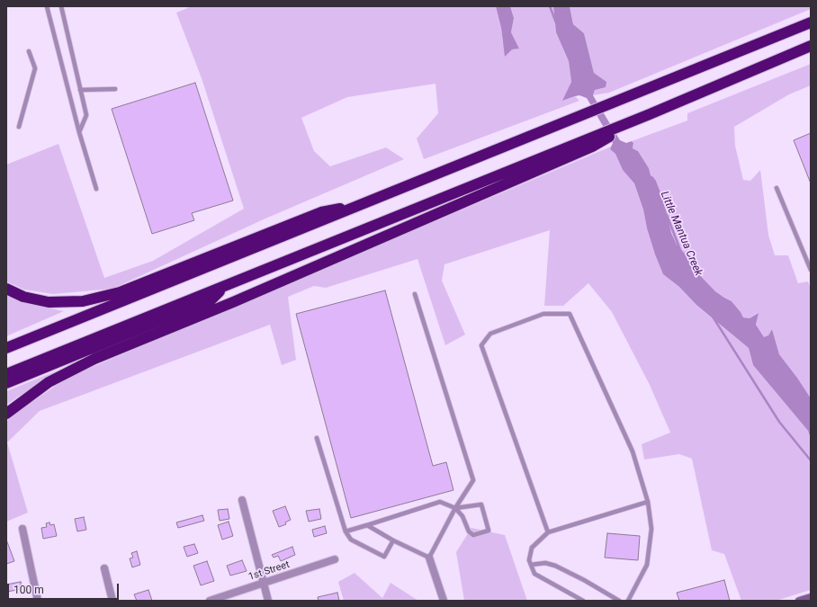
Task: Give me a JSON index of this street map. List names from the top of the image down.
{
  "streets": {
    "street": ["1st Street"]
  },
  "water": ["Little Mantua Creek"],
  "scale_bar": "100 m"
}
